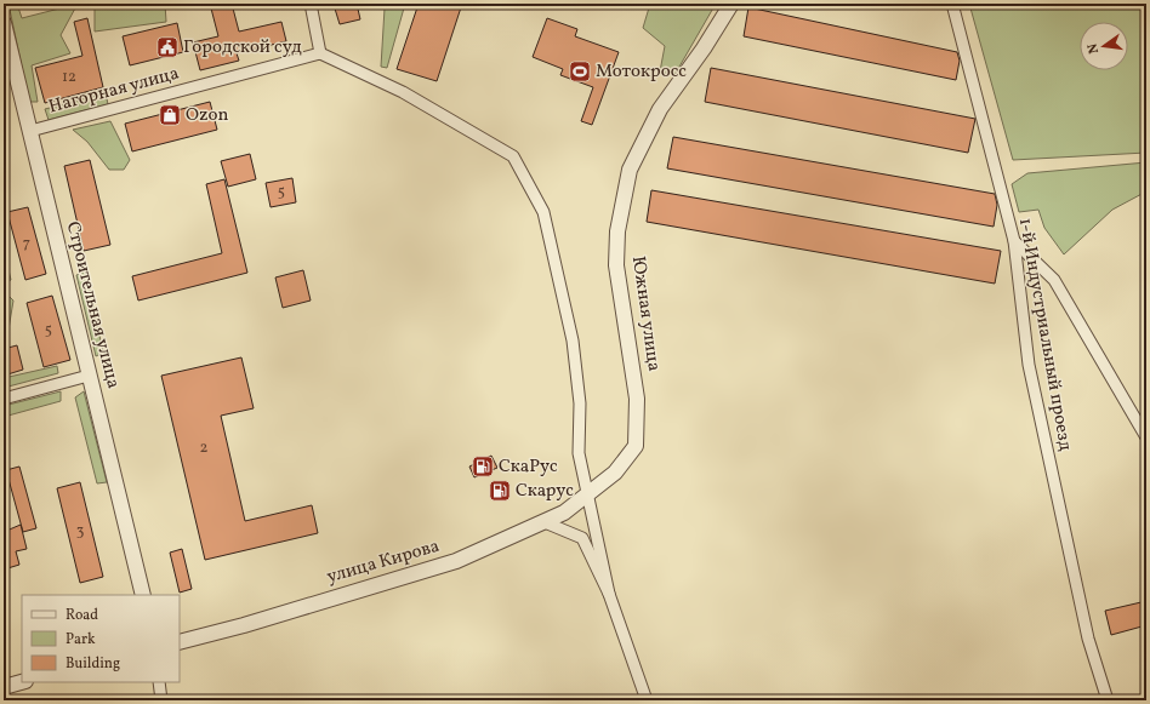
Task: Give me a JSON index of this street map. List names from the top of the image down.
{
  "streets": {
    "street": [
      "Нагорная улица",
      "Строительная улица",
      "Южная улица",
      "1-й Индустриальный проезд",
      "улица Кирова"
    ]
  },
  "crossings": [
    ["Нагорная улица", "Строительная улица"],
    ["Южная улица", "улица Кирова"]
  ],
  "places": {
    "public building": ["Городской суд"],
    "sports": ["Мотокросс"],
    "shop": ["Ozon"],
    "fuel station": ["СкаРус", "Скарус"]
  },
  "house_numbers": [
    "12",
    "5",
    "7",
    "5",
    "2",
    "3"
  ],
  "legend": ["Road", "Park", "Building"],
  "north": "left"
}
